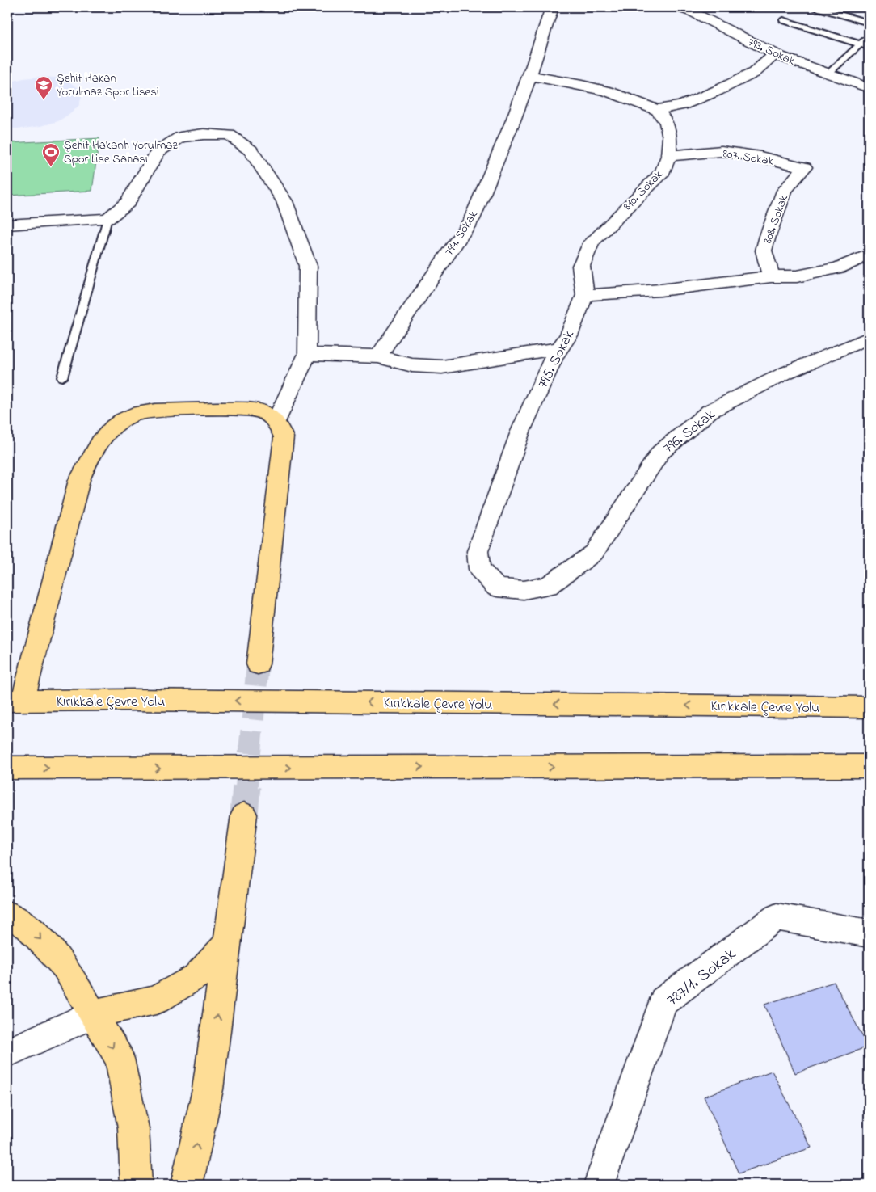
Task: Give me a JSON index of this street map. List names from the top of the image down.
{
  "streets": {
    "highway": ["Kırıkkale Çevre Yolu"],
    "street": [
      "793. Sokak",
      "807. Sokak",
      "810. Sokak",
      "808. Sokak",
      "794. Sokak",
      "795. Sokak",
      "796. Sokak",
      "787/1. Sokak"
    ]
  },
  "crossings": [
    ["807. Sokak", "810. Sokak"],
    ["807. Sokak", "808. Sokak"],
    ["810. Sokak", "795. Sokak"],
    ["795. Sokak", "796. Sokak"]
  ],
  "places": {
    "school or university": ["Şehit Hakan Yorulmaz Spor Lisesi"],
    "sports": ["Şehit Hakanh Yorulmaz Spor Lise Sahası"]
  }
}
